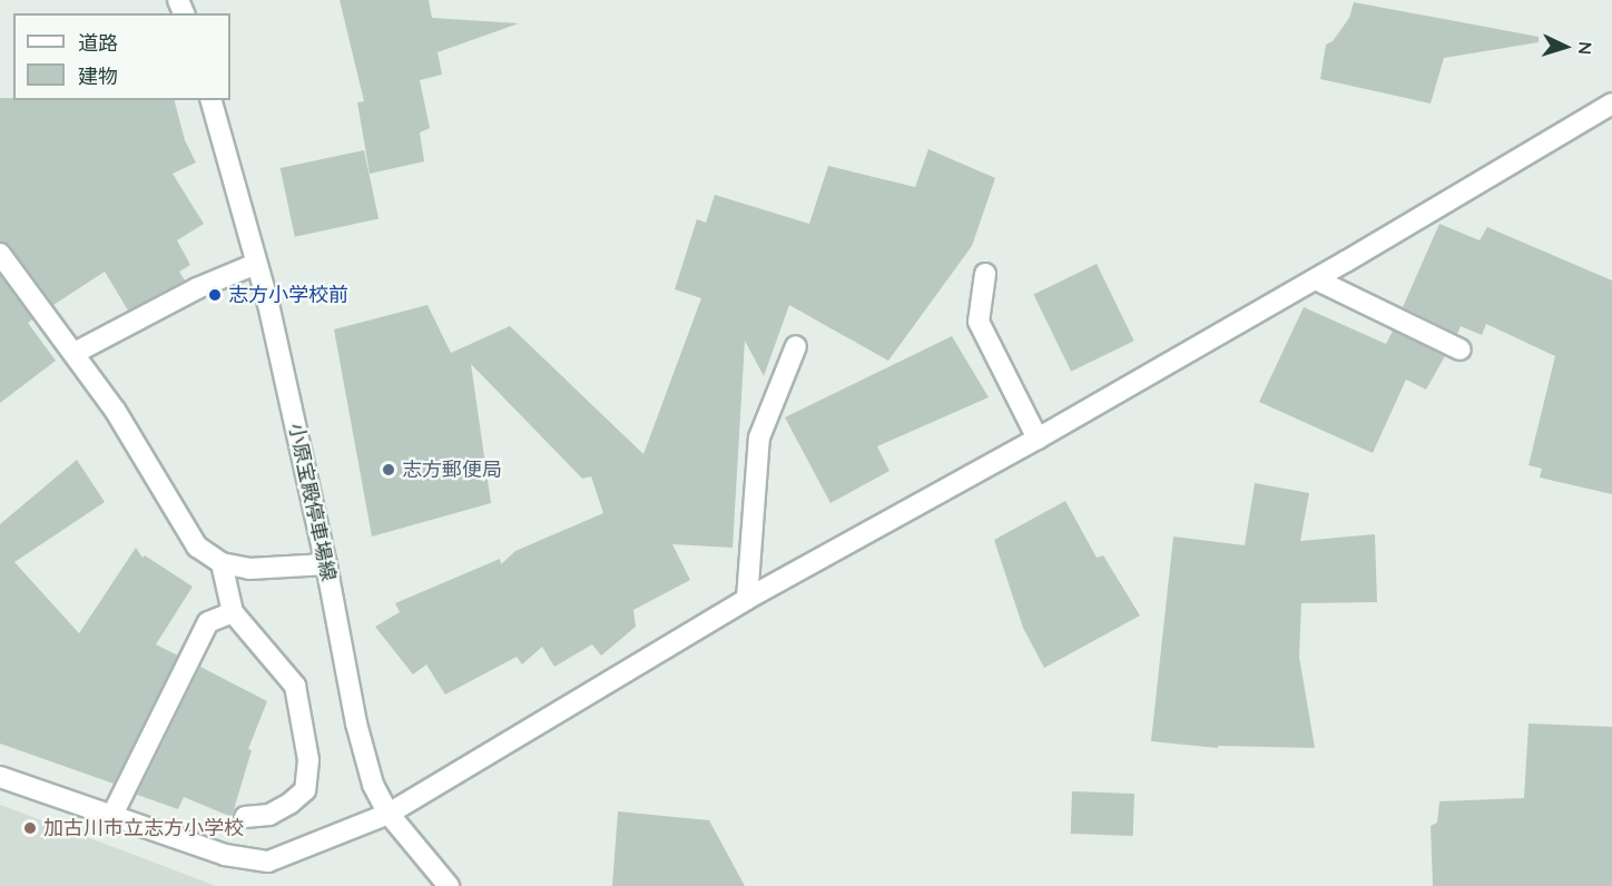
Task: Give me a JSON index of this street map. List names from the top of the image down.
{
  "streets": {
    "street": ["小原宝殿停車場線"]
  },
  "places": ["志方小学校前", "志方郵便局", "加古川市立志方小学校"],
  "legend": ["道路", "建物"],
  "north": "right"
}
